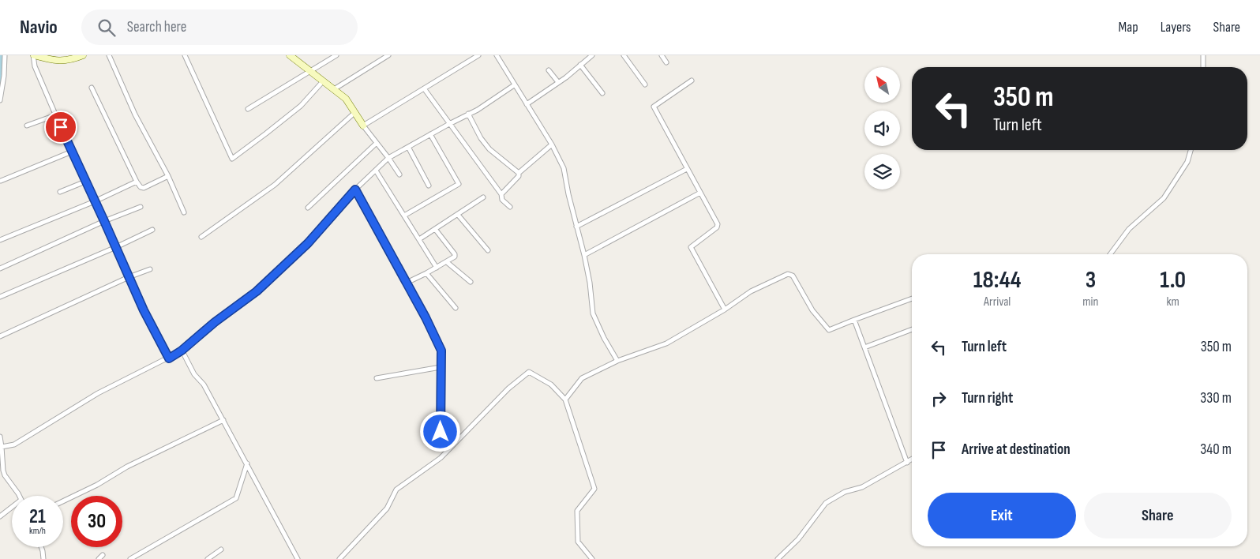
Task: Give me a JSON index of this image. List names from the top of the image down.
{
  "north": "top left",
  "page": {
    "header": "Navio",
    "search": "Search here",
    "nav": ["Map", "Layers", "Share"],
    "turn": ["350 m", "Turn left"],
    "eta": [
      "18:44",
      "Arrival",
      "3",
      "min",
      "1.0",
      "km"
    ],
    "list": [
      {
        "name": "Turn left",
        "value": "350 m"
      },
      {
        "name": "Turn right",
        "value": "330 m"
      },
      {
        "name": "Arrive at destination",
        "value": "340 m"
      }
    ],
    "buttons": ["Exit", "Share"],
    "speed": "21 km/h",
    "limit": "30"
  }
}
